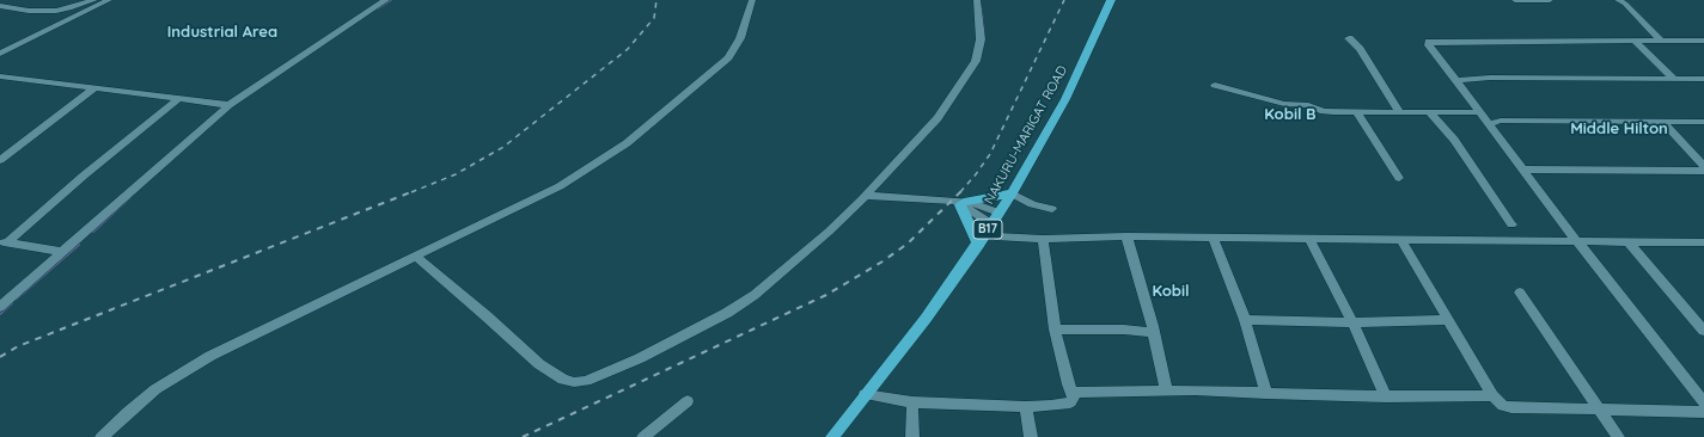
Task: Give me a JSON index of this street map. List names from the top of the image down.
{
  "streets": {
    "main road": ["NAKURU-MARIGAT ROAD", "B17"]
  },
  "districts": [
    "Industrial Area",
    "Kobil B",
    "Middle Hilton",
    "Kobil"
  ]
}
